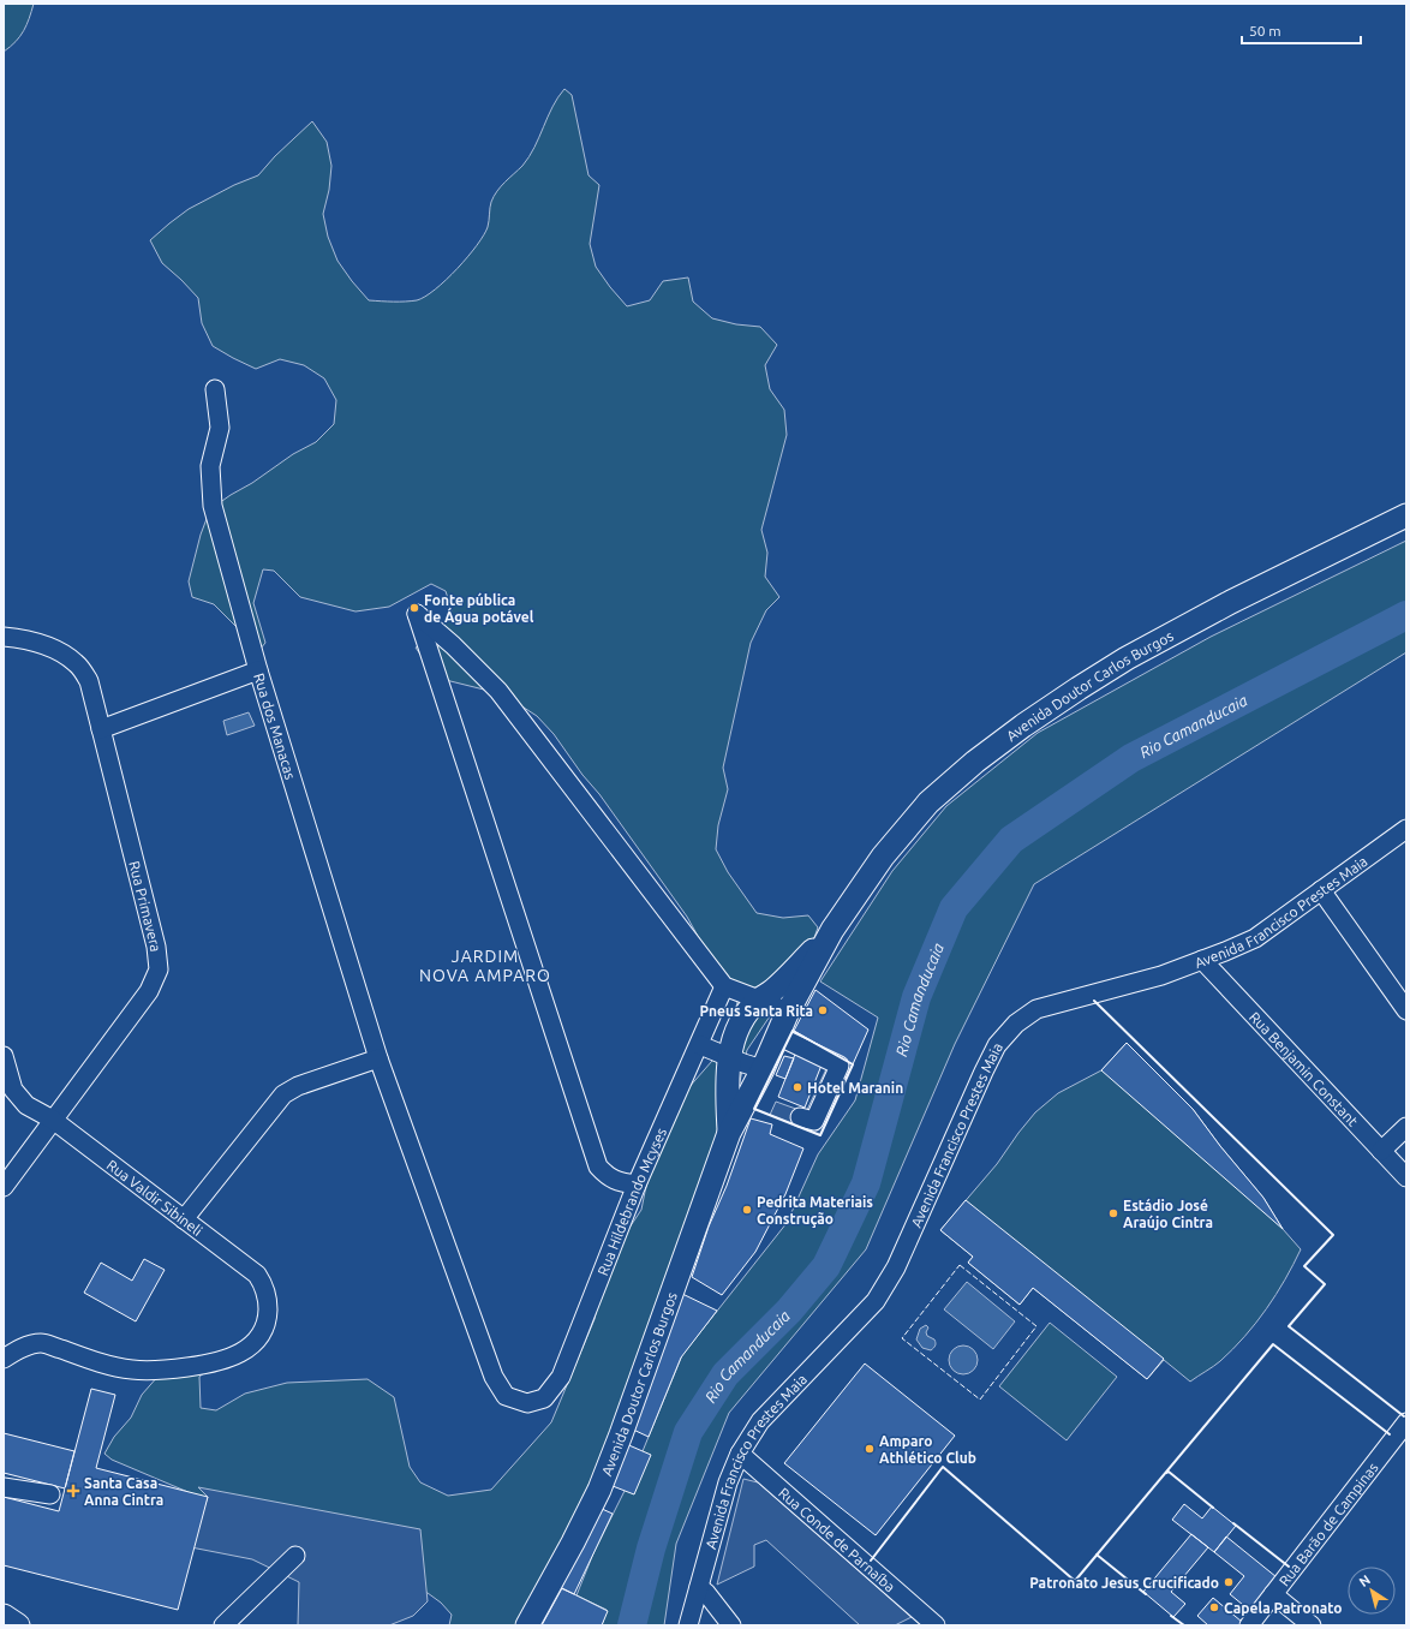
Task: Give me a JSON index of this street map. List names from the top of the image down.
{
  "streets": {
    "main road": ["Avenida Doutor Carlos Burgos"],
    "street": [
      "Rua dos Manacas",
      "Rua Primavera",
      "Avenida Francisco Prestes Maia",
      "Rua Benjamin Constant",
      "Rua Valdir Sibineli",
      "Rua Hildebrando Mcyses",
      "Rua Barão de Campinas",
      "Rua Conde de Parnaíba"
    ]
  },
  "crossings": [
    ["Rua dos Manacas", "Rua Hildebrando Mcyses"],
    ["Rua Primavera", "Rua Valdir Sibineli"],
    ["Avenida Francisco Prestes Maia", "Rua Benjamin Constant"],
    ["Avenida Francisco Prestes Maia", "Rua Conde de Parnaíba"]
  ],
  "districts": ["JARDIM NOVA AMPARO"],
  "water": ["Rio Camanducaia"],
  "places": {
    "other": [
      "Fonte pública de Água potável",
      "Pneus Santa Rita",
      "Hotel Maranin",
      "Pedrita Materiais Construção",
      "Estádio José Araújo Cintra",
      "Amparo Athlético Club",
      "Patronato Jesus Crucificado",
      "Capela Patronato"
    ],
    "health": ["Santa Casa Anna Cintra"]
  },
  "scale_bar": "50 m",
  "north": "top left"
}
